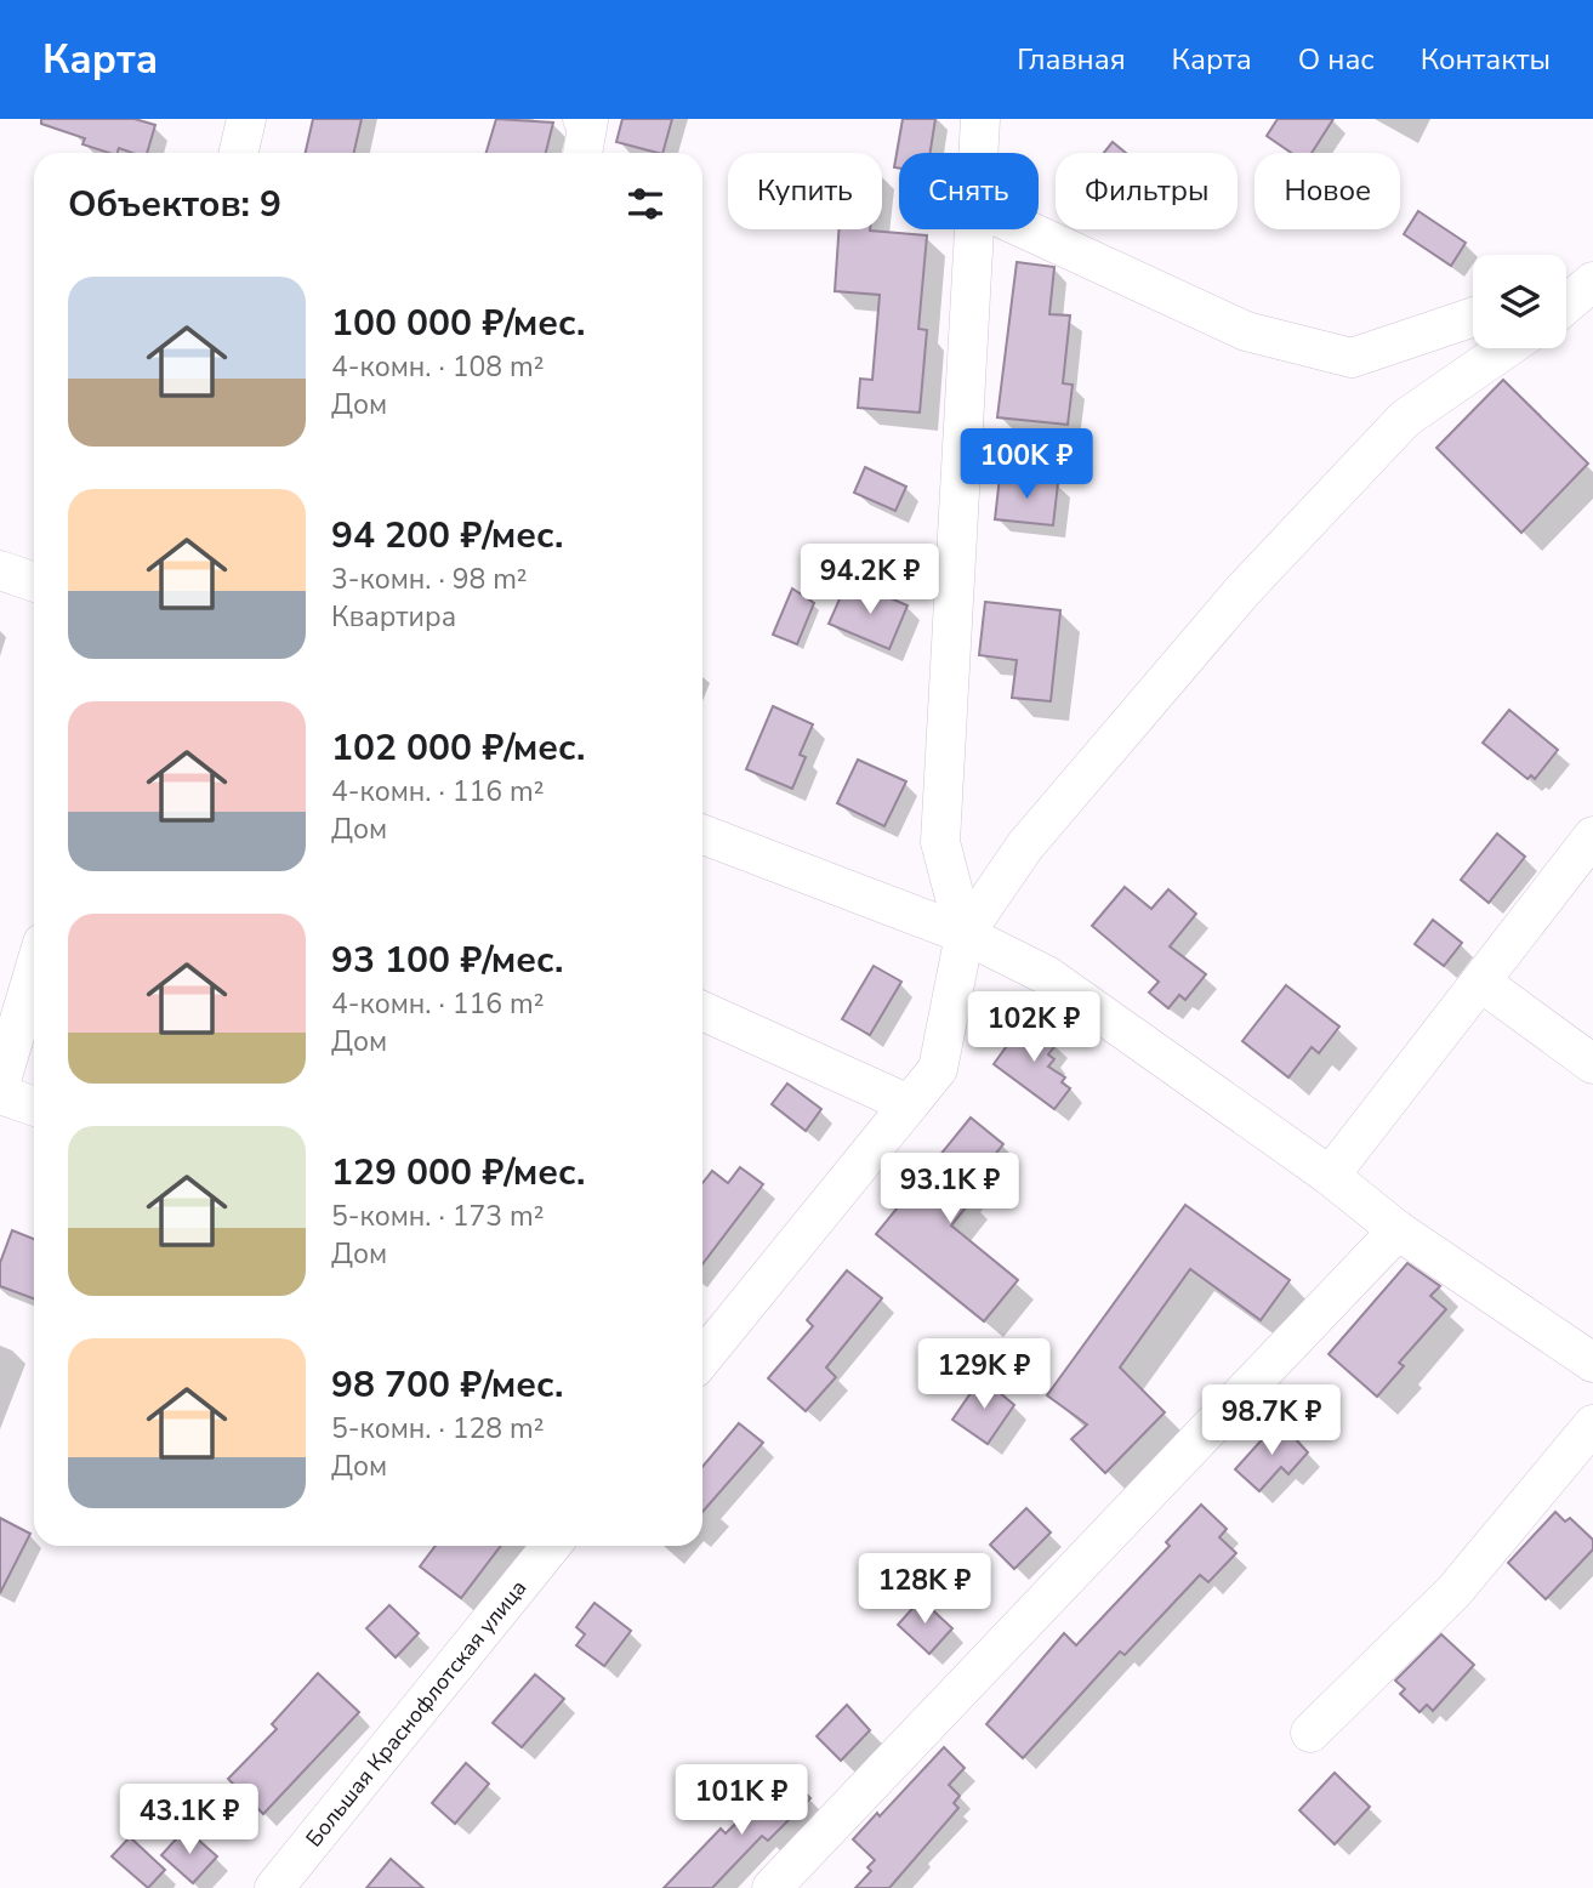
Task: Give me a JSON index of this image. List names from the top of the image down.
{
  "streets": {
    "street": ["Большая Краснофлотская улица"]
  },
  "page": {
    "header": "Карта",
    "nav": [
      "Главная",
      "Карта",
      "О нас",
      "Контакты"
    ],
    "chip": [
      "Купить",
      "Снять",
      "Фильтры",
      "Новое"
    ],
    "heading": "Объектов: 9",
    "list": [
      {
        "name": "100 000 ₽/мес.",
        "note": "4-комн. · 108 m² · Дом"
      },
      {
        "name": "94 200 ₽/мес.",
        "note": "3-комн. · 98 m² · Квартира"
      },
      {
        "name": "102 000 ₽/мес.",
        "note": "4-комн. · 116 m² · Дом"
      },
      {
        "name": "93 100 ₽/мес.",
        "note": "4-комн. · 116 m² · Дом"
      },
      {
        "name": "129 000 ₽/мес.",
        "note": "5-комн. · 173 m² · Дом"
      },
      {
        "name": "98 700 ₽/мес.",
        "note": "5-комн. · 128 m² · Дом"
      }
    ],
    "price": [
      "100K ₽",
      "94.2K ₽",
      "102K ₽",
      "93.1K ₽",
      "129K ₽",
      "98.7K ₽",
      "128K ₽",
      "101K ₽",
      "43.1K ₽"
    ]
  }
}
